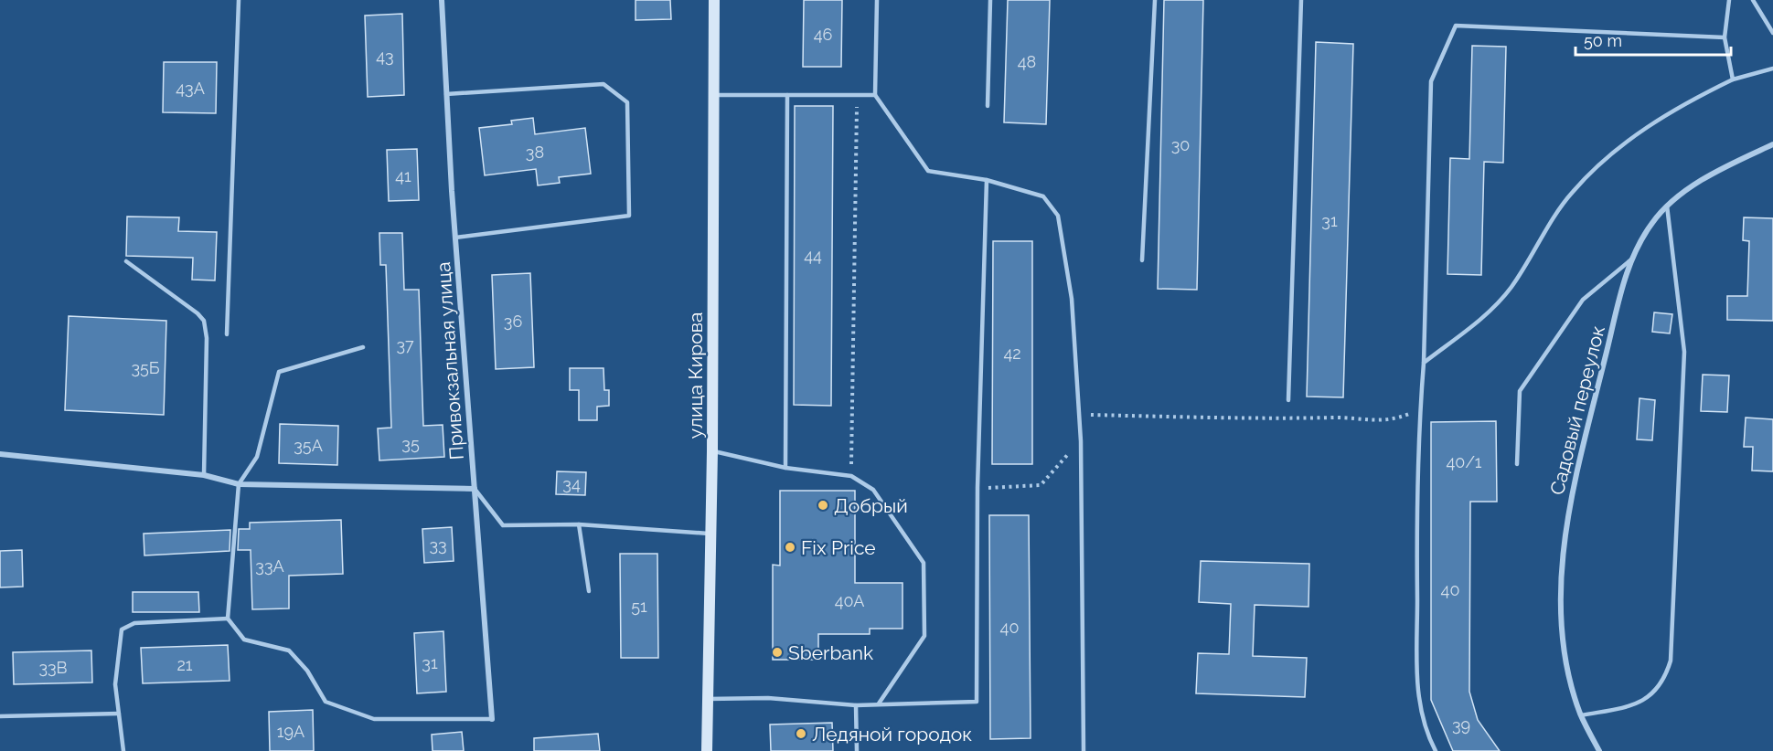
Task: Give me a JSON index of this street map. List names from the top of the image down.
{
  "streets": {
    "main road": ["улица Кирова"],
    "street": ["Привокзальная улица", "Садовый переулок"]
  },
  "places": [
    "Добрый",
    "Fix Price",
    "Sberbank",
    "Ледяной городок"
  ],
  "house_numbers": [
    "46",
    "43",
    "48",
    "43А",
    "30",
    "38",
    "41",
    "31",
    "44",
    "36",
    "37",
    "42",
    "35Б",
    "35",
    "35А",
    "40/1",
    "34",
    "33",
    "33А",
    "40",
    "40А",
    "51",
    "40",
    "31",
    "21",
    "33В",
    "39",
    "19А"
  ],
  "scale_bar": "50 m"
}
